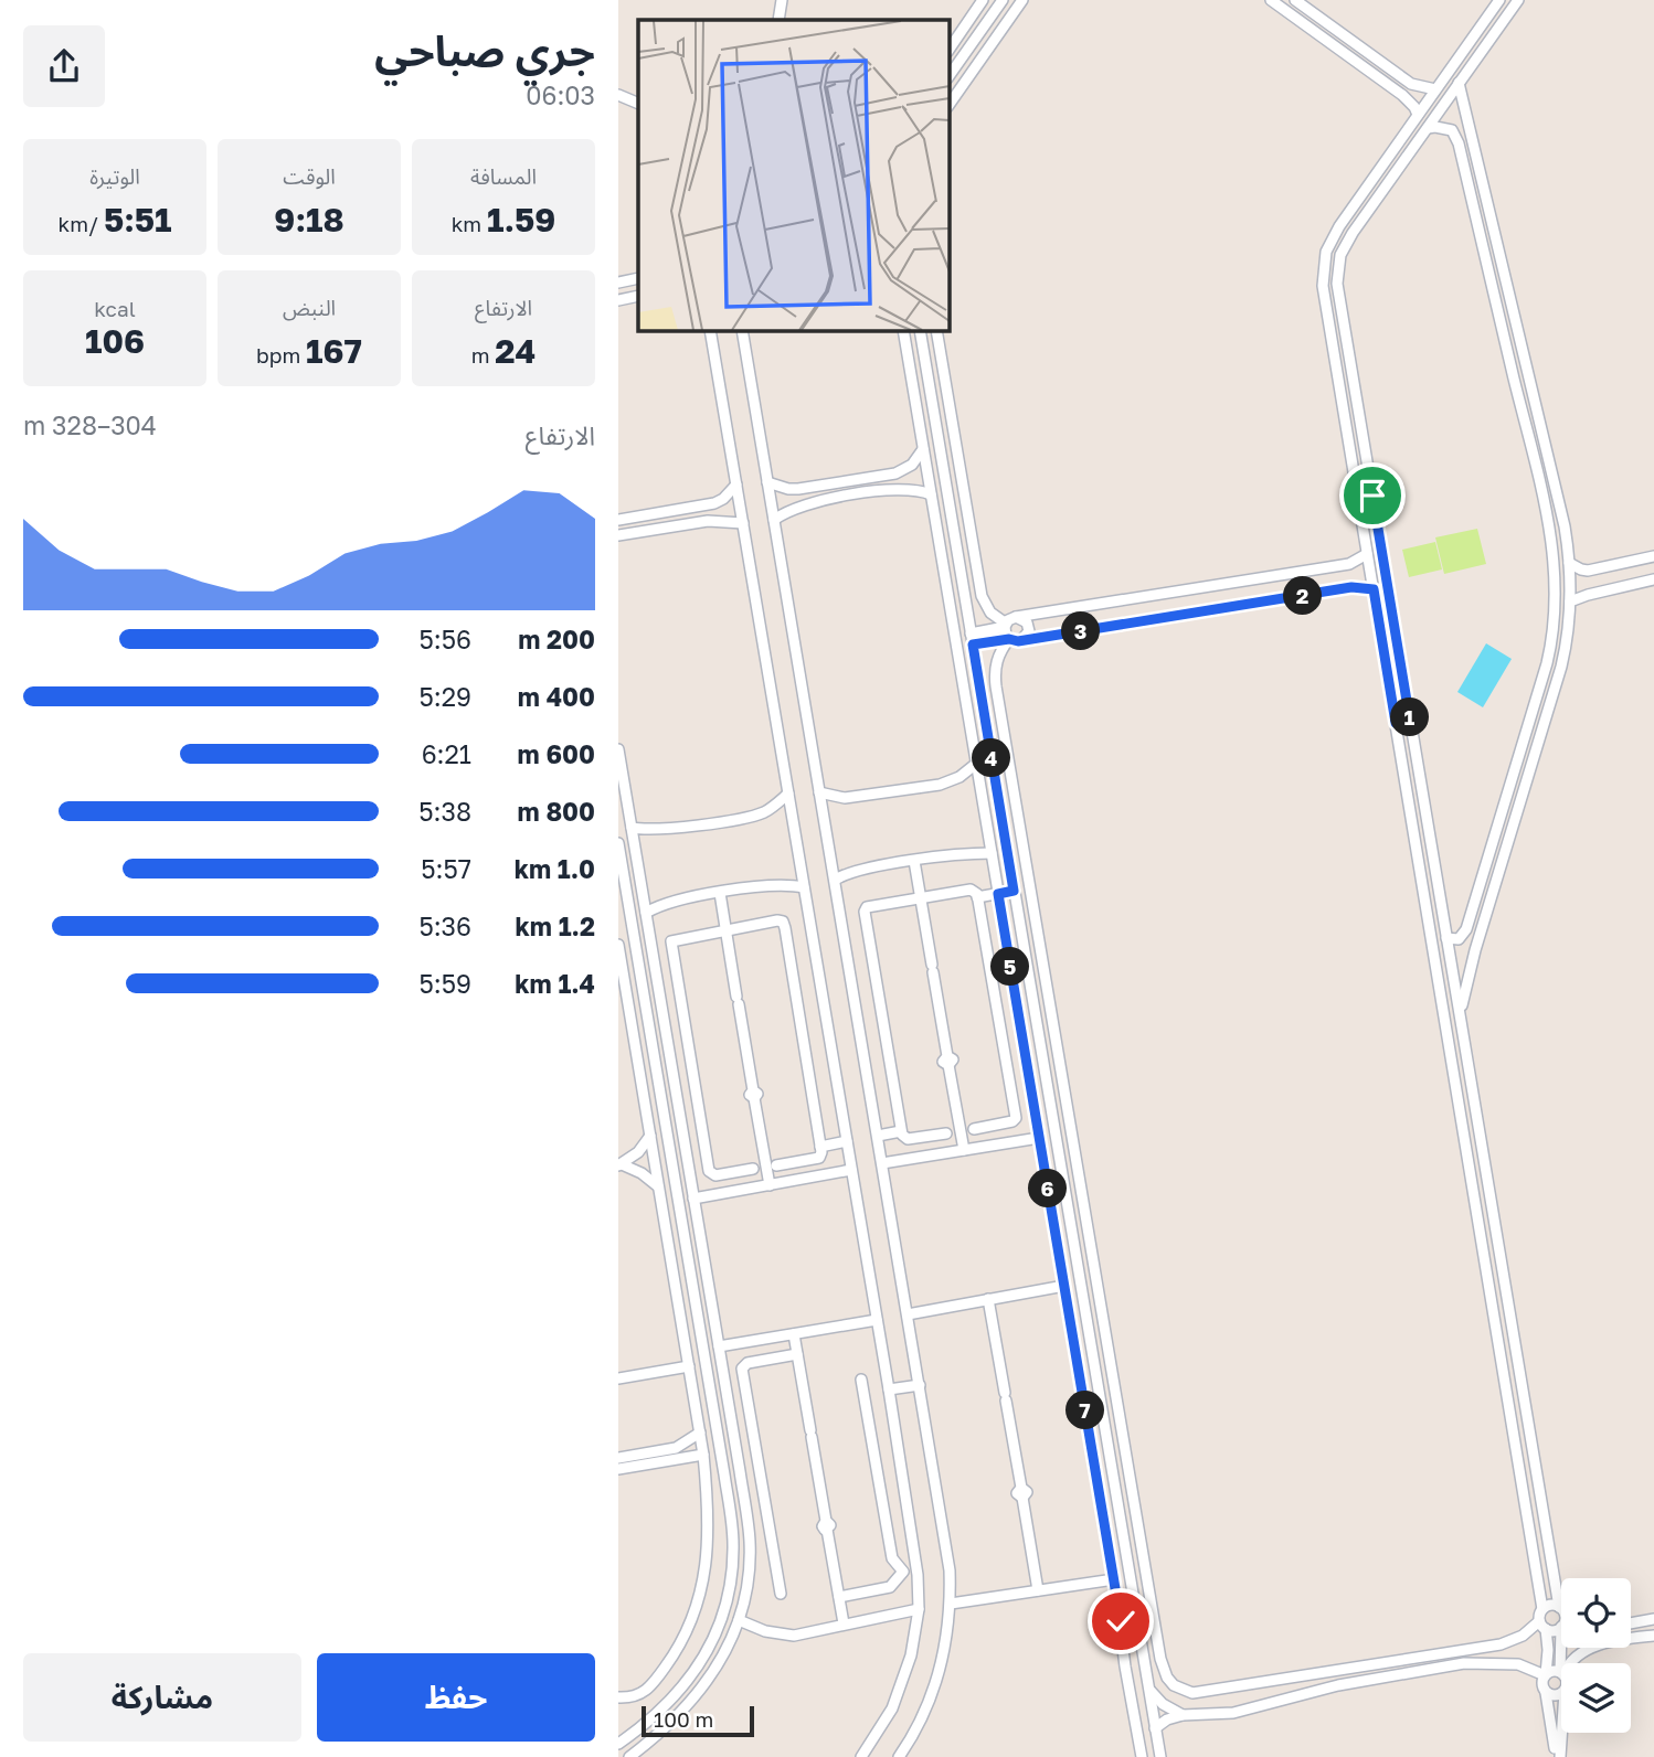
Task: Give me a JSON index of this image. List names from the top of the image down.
{
  "scale_bar": "100 m",
  "page": {
    "heading": ["جري صباحي", "06:03"],
    "stats": [
      ["المسافة", "1.59 km"],
      ["الوقت", "9:18"],
      ["الوتيرة", "5:51 /km"],
      ["الارتفاع", "24 m"],
      ["النبض", "167 bpm"],
      ["kcal", "106"]
    ],
    "chart": ["الارتفاع", "304–328 m"],
    "pins": [
      "2",
      "3",
      "1",
      "4",
      "5",
      "6",
      "7"
    ],
    "list": [
      {
        "name": "200 m",
        "note": "5:56"
      },
      {
        "name": "400 m",
        "note": "5:29"
      },
      {
        "name": "600 m",
        "note": "6:21"
      },
      {
        "name": "800 m",
        "note": "5:38"
      },
      {
        "name": "1.0 km",
        "note": "5:57"
      },
      {
        "name": "1.2 km",
        "note": "5:36"
      },
      {
        "name": "1.4 km",
        "note": "5:59"
      }
    ],
    "buttons": ["حفظ", "مشاركة"],
    "scale": "100 m"
  }
}
